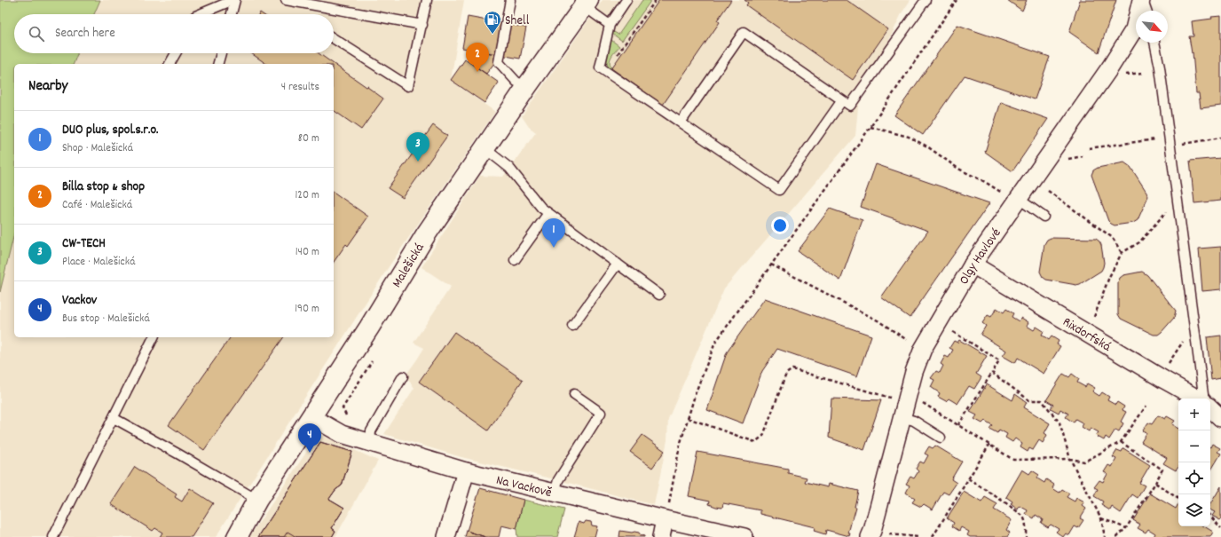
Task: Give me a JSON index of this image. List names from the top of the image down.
{
  "streets": {
    "street": [
      "Olgy Havlové",
      "Malešická",
      "Rixdorfská",
      "Na Vackově"
    ]
  },
  "crossings": [
    ["Olgy Havlové", "Rixdorfská"],
    ["Malešická", "Na Vackově"]
  ],
  "places": {
    "fuel station": ["Shell"]
  },
  "north": "bottom right",
  "page": {
    "search": "Search here",
    "pins": [
      "2",
      "3",
      "1",
      "4"
    ],
    "heading": ["Nearby", "4 results"],
    "list": [
      {
        "mark": "1",
        "name": "DUO plus, spol.s.r.o.",
        "note": "Shop · Malešická",
        "value": "80 m"
      },
      {
        "mark": "2",
        "name": "Billa stop & shop",
        "note": "Café · Malešická",
        "value": "120 m"
      },
      {
        "mark": "3",
        "name": "CW-TECH",
        "note": "Place · Malešická",
        "value": "140 m"
      },
      {
        "mark": "4",
        "name": "Vackov",
        "note": "Bus stop · Malešická",
        "value": "190 m"
      }
    ],
    "map_buttons": ["+", "−"]
  }
}
